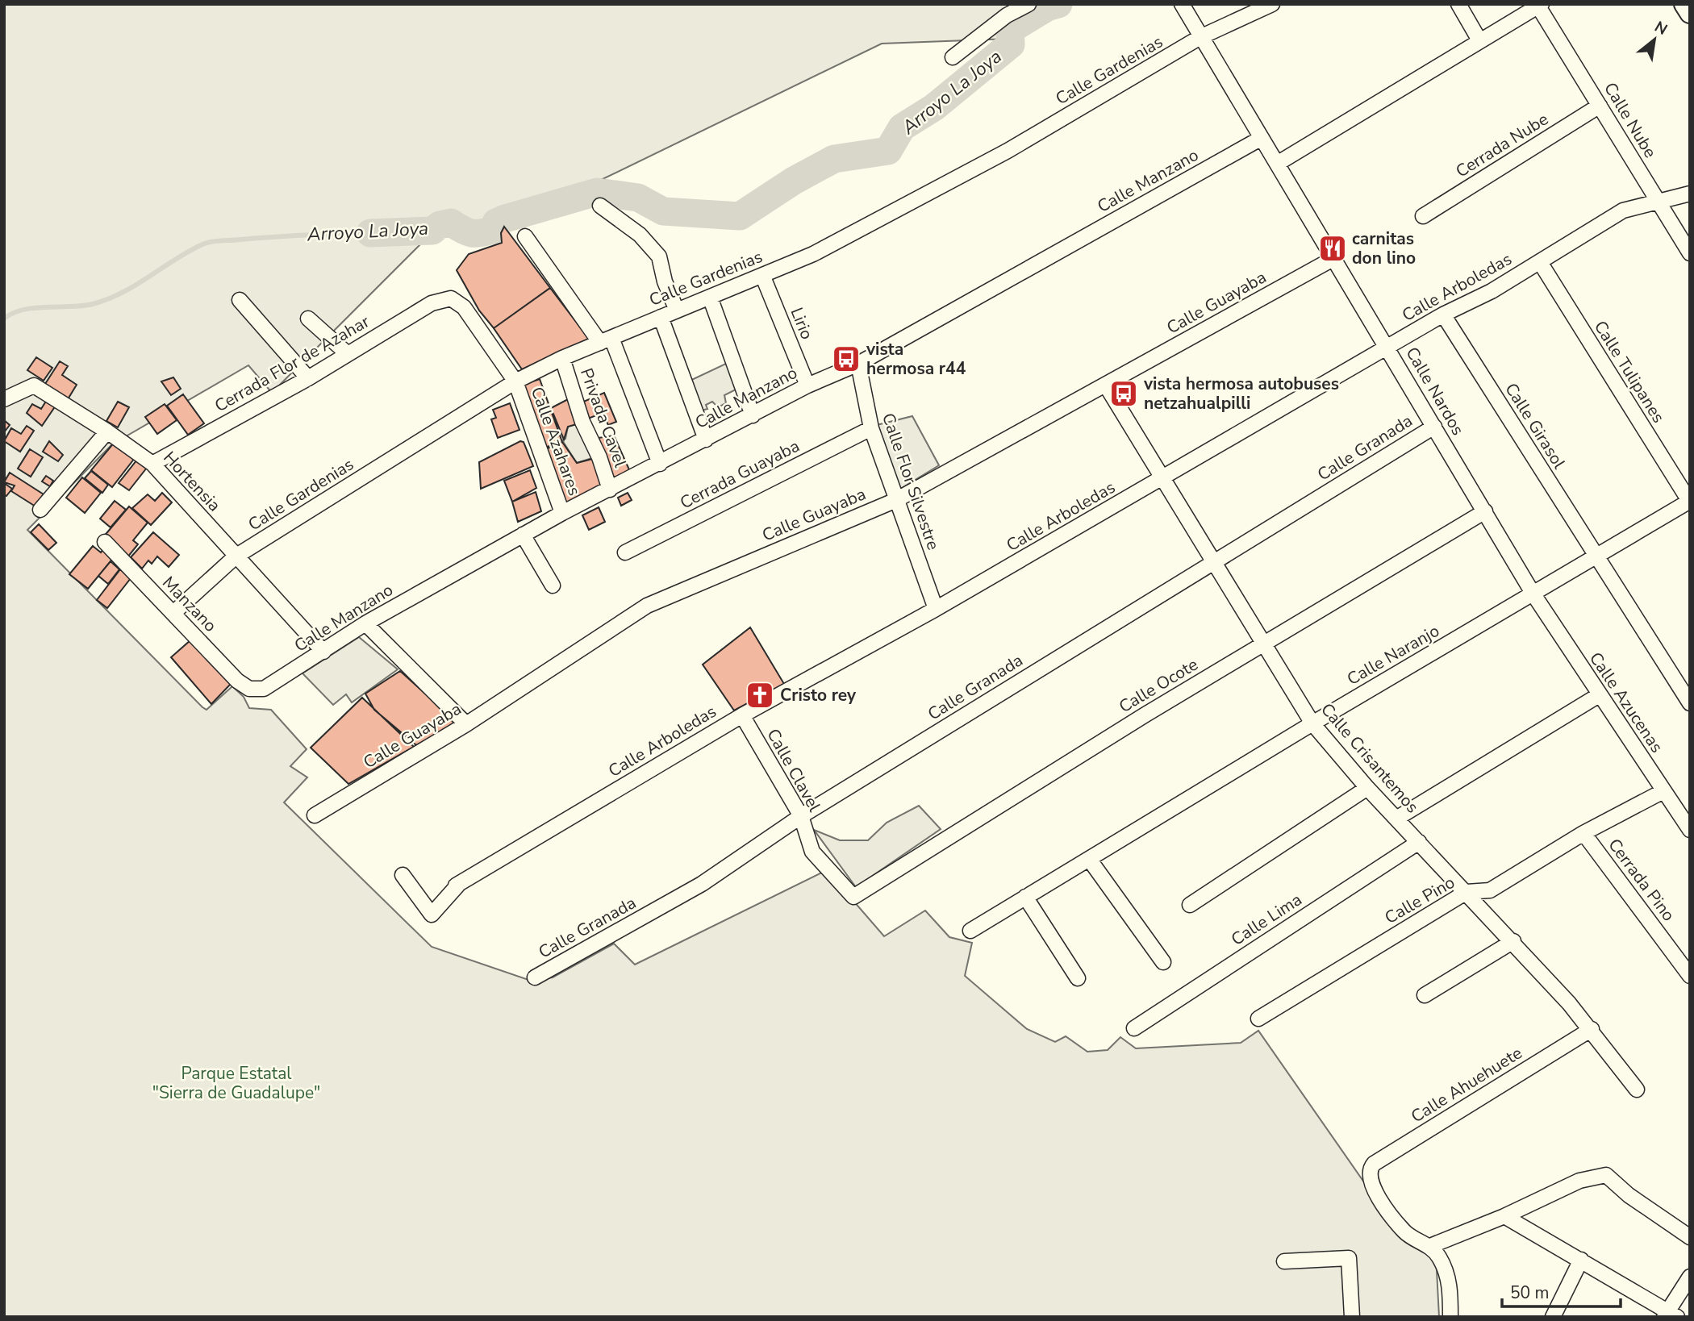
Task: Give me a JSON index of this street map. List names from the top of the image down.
{
  "streets": {
    "street": [
      "Calle Gardenias",
      "Calle Nube",
      "Cerrada Nube",
      "Calle Manzano",
      "Calle Arboledas",
      "Calle Guayaba",
      "Lirio",
      "Cerrada Flor de Azahar",
      "Calle Tulipanes",
      "Calle Nardos",
      "Privada Cavel",
      "Calle Girasol",
      "Calle Azahares",
      "Calle Granada",
      "Cerrada Guayaba",
      "Hortensia",
      "Calle Flor Silvestre",
      "Manzano",
      "Calle Naranjo",
      "Calle Ocote",
      "Calle Azucenas",
      "Calle Crisantemos",
      "Calle Clavel",
      "Cerrada Pino",
      "Calle Pino",
      "Calle Lima",
      "Calle Ahuehuete"
    ]
  },
  "crossings": [
    ["Calle Gardenias", "Lirio"],
    ["Calle Gardenias", "Calle Nardos"],
    ["Calle Gardenias", "Privada Cavel"],
    ["Calle Gardenias", "Calle Azahares"],
    ["Calle Gardenias", "Hortensia"],
    ["Calle Gardenias", "Manzano"],
    ["Calle Nube", "Cerrada Nube"],
    ["Calle Nube", "Calle Arboledas"],
    ["Calle Manzano", "Lirio"],
    ["Calle Manzano", "Calle Nardos"],
    ["Calle Manzano", "Privada Cavel"],
    ["Calle Manzano", "Calle Azahares"],
    ["Calle Manzano", "Hortensia"],
    ["Calle Manzano", "Calle Flor Silvestre"],
    ["Calle Manzano", "Manzano"],
    ["Calle Arboledas", "Calle Tulipanes"],
    ["Calle Arboledas", "Calle Nardos"],
    ["Calle Arboledas", "Calle Girasol"],
    ["Calle Arboledas", "Calle Flor Silvestre"],
    ["Calle Arboledas", "Calle Crisantemos"],
    ["Calle Arboledas", "Calle Clavel"],
    ["Calle Guayaba", "Calle Nardos"],
    ["Calle Guayaba", "Calle Flor Silvestre"],
    ["Calle Guayaba", "Calle Crisantemos"],
    ["Cerrada Flor de Azahar", "Calle Azahares"],
    ["Cerrada Flor de Azahar", "Hortensia"],
    ["Calle Tulipanes", "Calle Naranjo"],
    ["Calle Nardos", "Calle Granada"],
    ["Calle Nardos", "Calle Naranjo"],
    ["Calle Nardos", "Calle Ocote"],
    ["Calle Nardos", "Calle Azucenas"],
    ["Calle Girasol", "Calle Naranjo"],
    ["Calle Granada", "Calle Crisantemos"],
    ["Calle Granada", "Calle Clavel"],
    ["Cerrada Guayaba", "Calle Flor Silvestre"],
    ["Calle Naranjo", "Calle Azucenas"],
    ["Calle Naranjo", "Calle Crisantemos"],
    ["Calle Ocote", "Calle Crisantemos"],
    ["Calle Ocote", "Calle Clavel"],
    ["Calle Azucenas", "Calle Pino"],
    ["Calle Crisantemos", "Calle Pino"],
    ["Calle Crisantemos", "Calle Lima"],
    ["Calle Crisantemos", "Calle Ahuehuete"],
    ["Cerrada Pino", "Calle Pino"]
  ],
  "water": ["Arroyo La Joya"],
  "parks": ["Parque Estatal \"Sierra de Guadalupe\""],
  "places": {
    "restaurant": ["carnitas don lino"],
    "bus stop": ["vista hermosa r44", "vista hermosa autobuses netzahualpilli"],
    "church": ["Cristo rey"]
  },
  "scale_bar": "50 m",
  "north": "top right"
}
